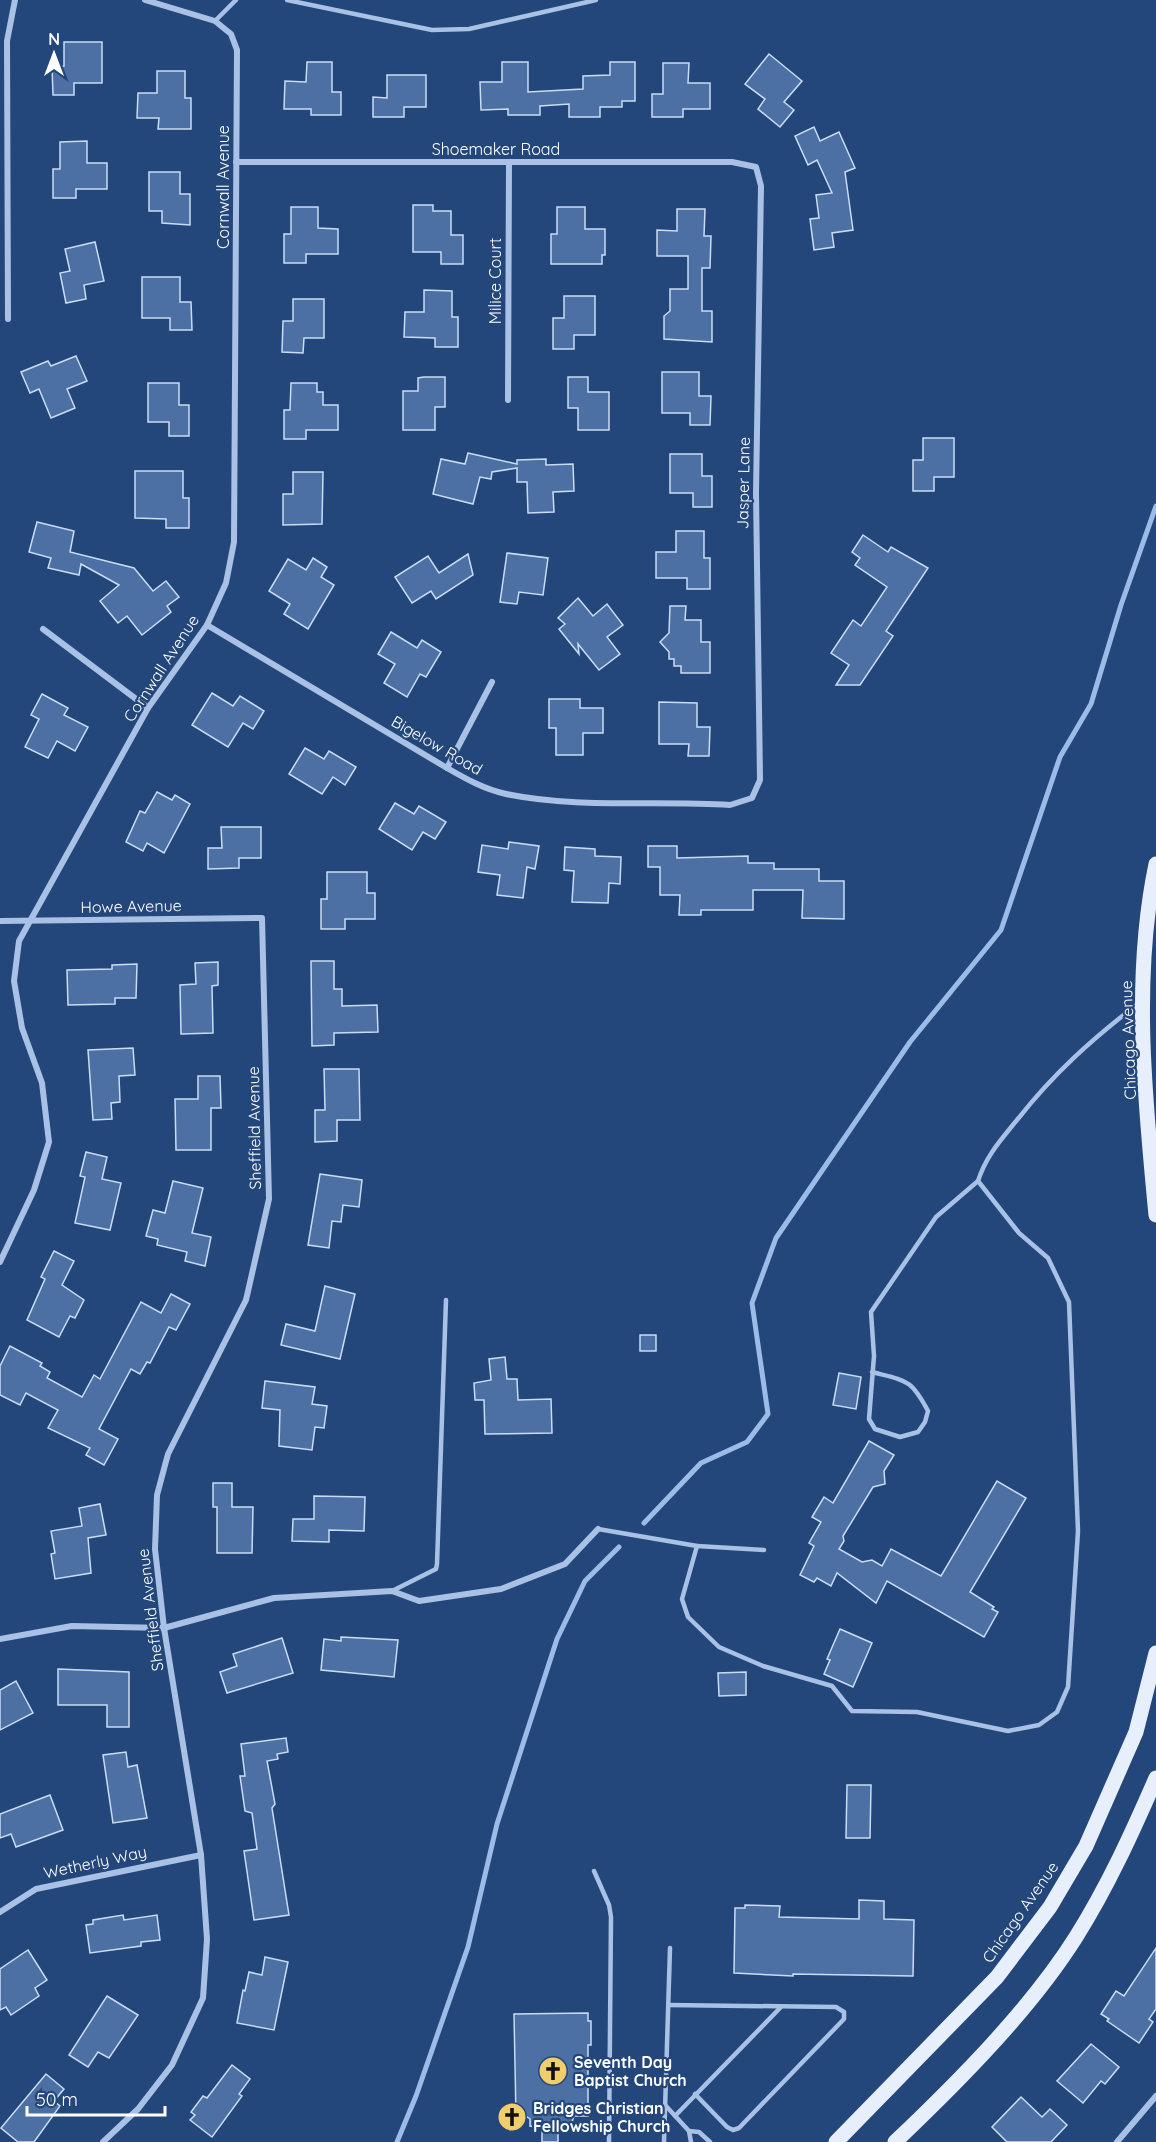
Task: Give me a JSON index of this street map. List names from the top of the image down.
{
  "streets": {
    "main road": ["Chicago Avenue"],
    "street": [
      "Shoemaker Road",
      "Cornwall Avenue",
      "Milice Court",
      "Jasper Lane",
      "Bigelow Road",
      "Howe Avenue",
      "Sheffield Avenue",
      "Wetherly Way"
    ]
  },
  "crossings": [
    ["Shoemaker Road", "Cornwall Avenue"],
    ["Shoemaker Road", "Milice Court"],
    ["Shoemaker Road", "Jasper Lane"],
    ["Cornwall Avenue", "Bigelow Road"],
    ["Cornwall Avenue", "Howe Avenue"],
    ["Jasper Lane", "Bigelow Road"],
    ["Howe Avenue", "Sheffield Avenue"],
    ["Sheffield Avenue", "Wetherly Way"]
  ],
  "places": {
    "church": ["Seventh Day Baptist Church", "Bridges Christian Fellowship Church"]
  },
  "scale_bar": "50 m",
  "north": "top"
}
